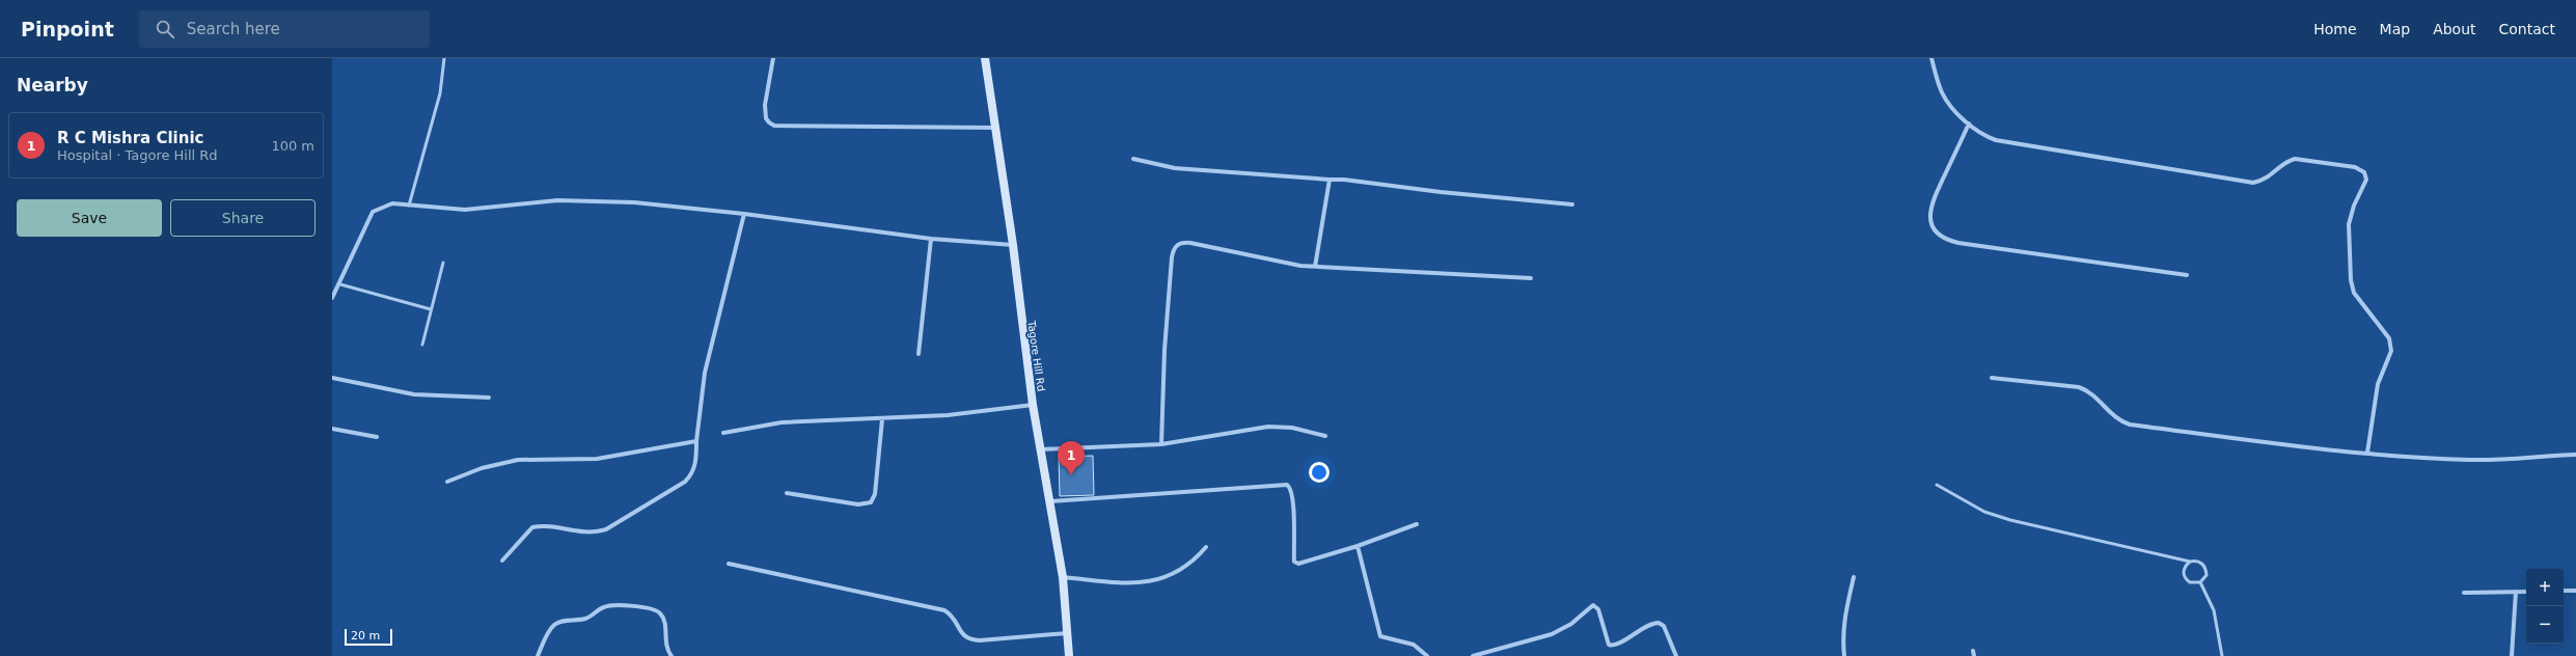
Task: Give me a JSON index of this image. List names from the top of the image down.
{
  "streets": {
    "main road": ["Tagore Hill Rd"]
  },
  "scale_bar": "20 m",
  "page": {
    "header": "Pinpoint",
    "search": "Search here",
    "nav": [
      "Home",
      "Map",
      "About",
      "Contact"
    ],
    "heading": "Nearby",
    "list": [
      {
        "mark": "1",
        "name": "R C Mishra Clinic",
        "note": "Hospital · Tagore Hill Rd",
        "value": "100 m"
      }
    ],
    "buttons": ["Save", "Share"],
    "pins": "1",
    "map_buttons": ["+", "−"],
    "scale": "20 m"
  }
}
